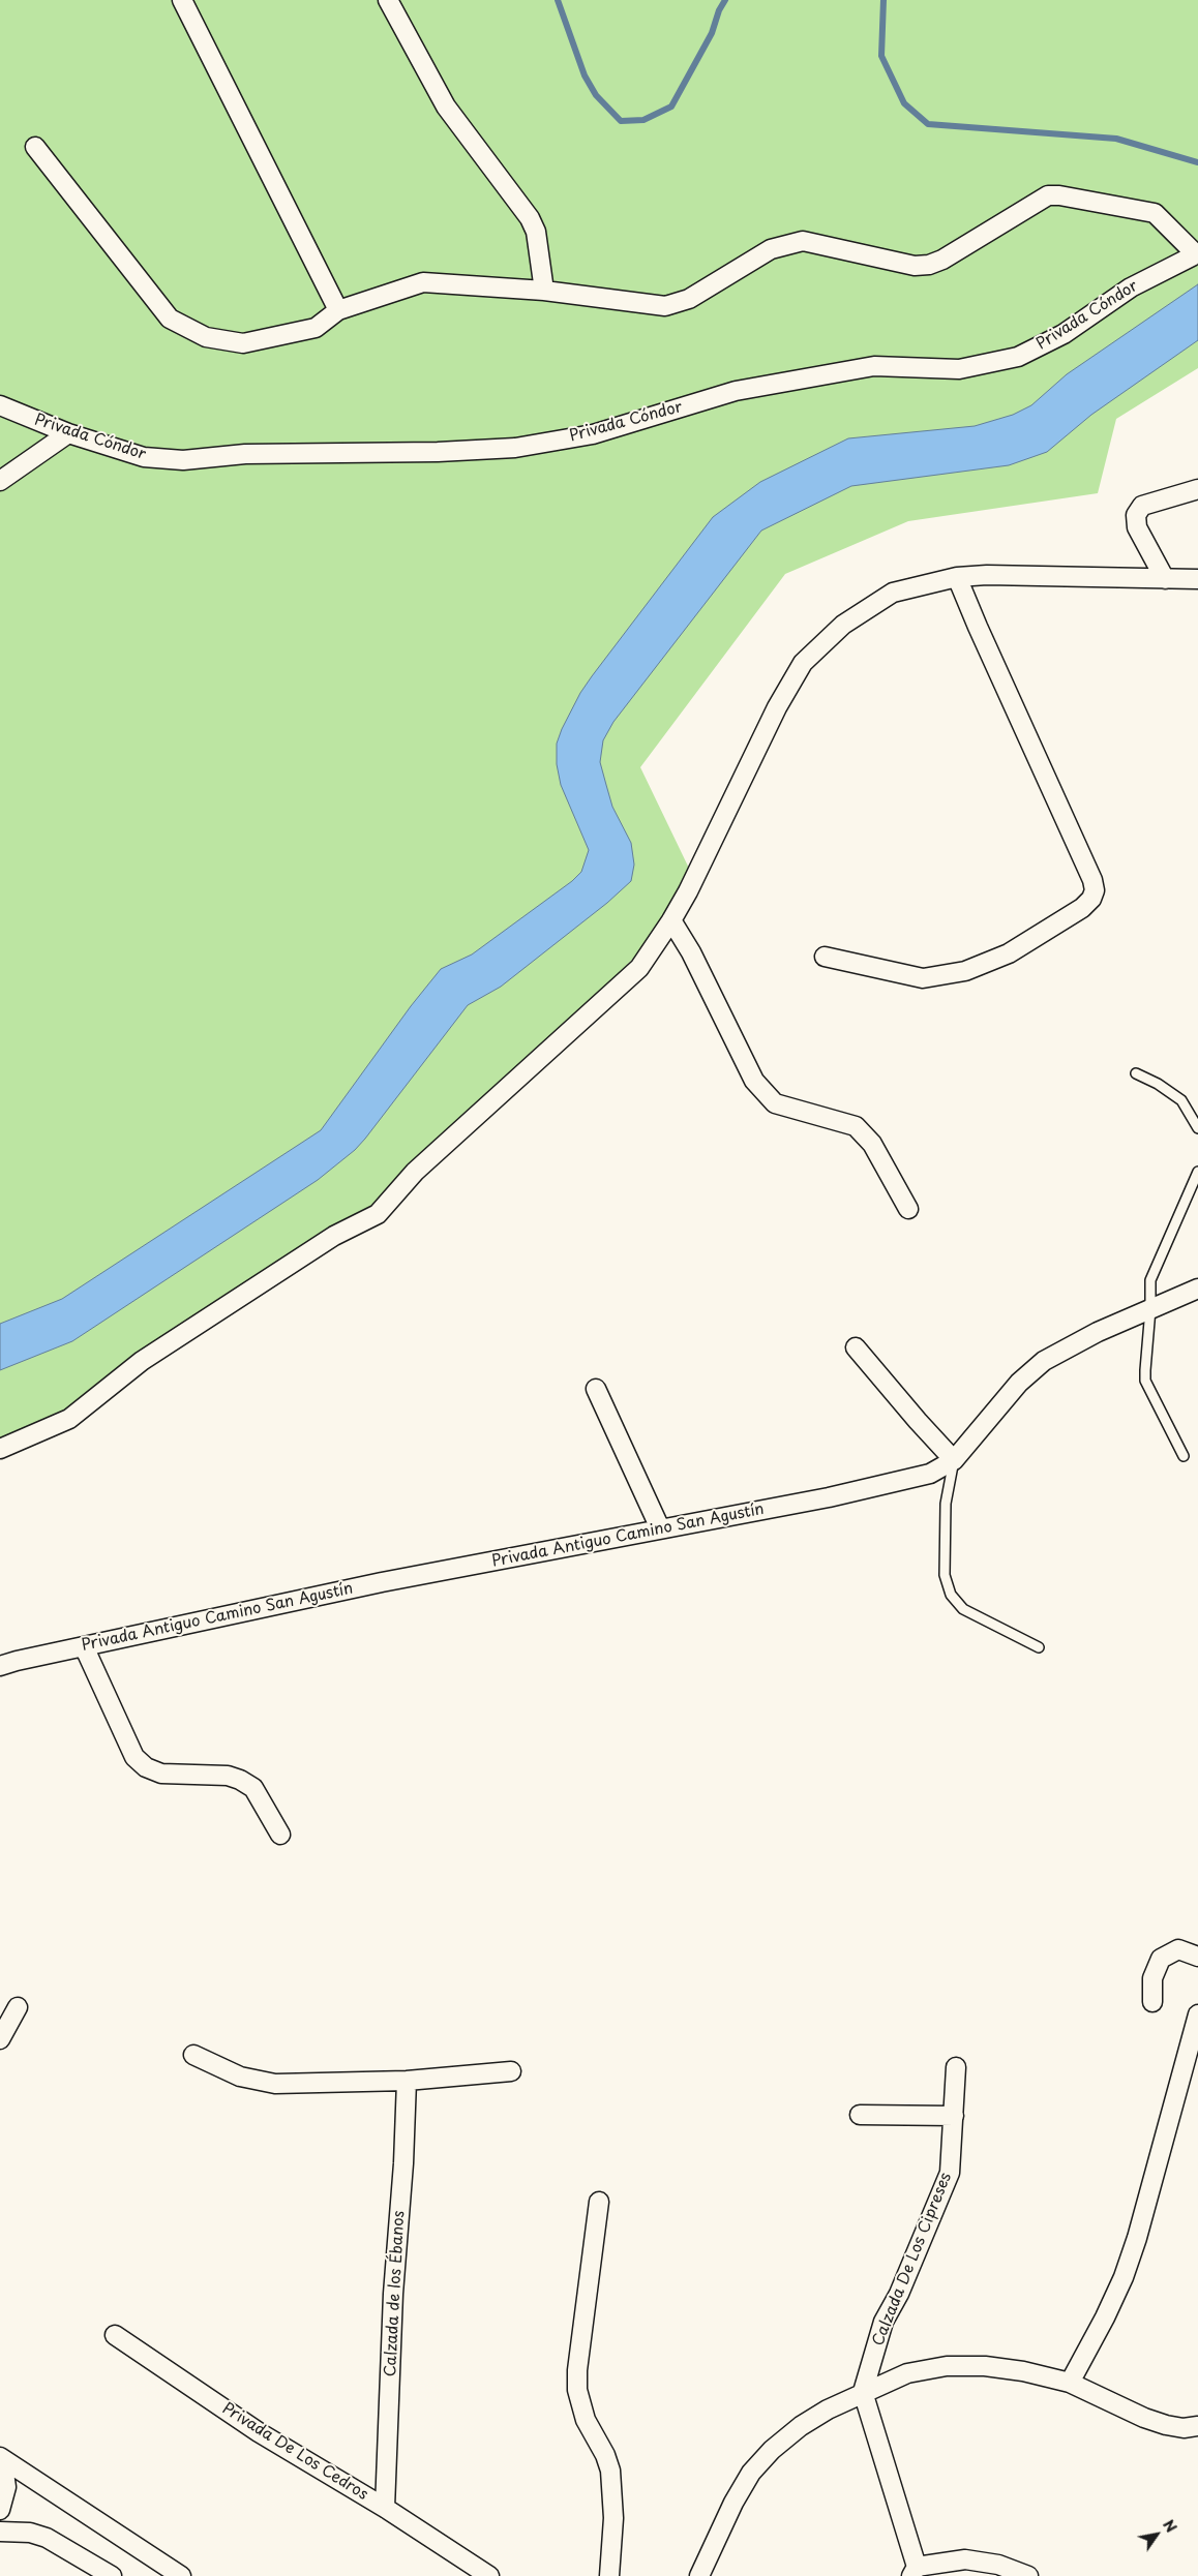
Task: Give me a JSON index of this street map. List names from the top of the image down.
{
  "streets": {
    "street": [
      "Privada Cóndor",
      "Privada Antiguo Camino San Agustín",
      "Calzada De Los Cipreses",
      "Calzada de los Ébanos",
      "Privada De Los Cedros"
    ]
  },
  "crossings": [
    ["Calzada de los Ébanos", "Privada De Los Cedros"]
  ],
  "north": "top right"
}
